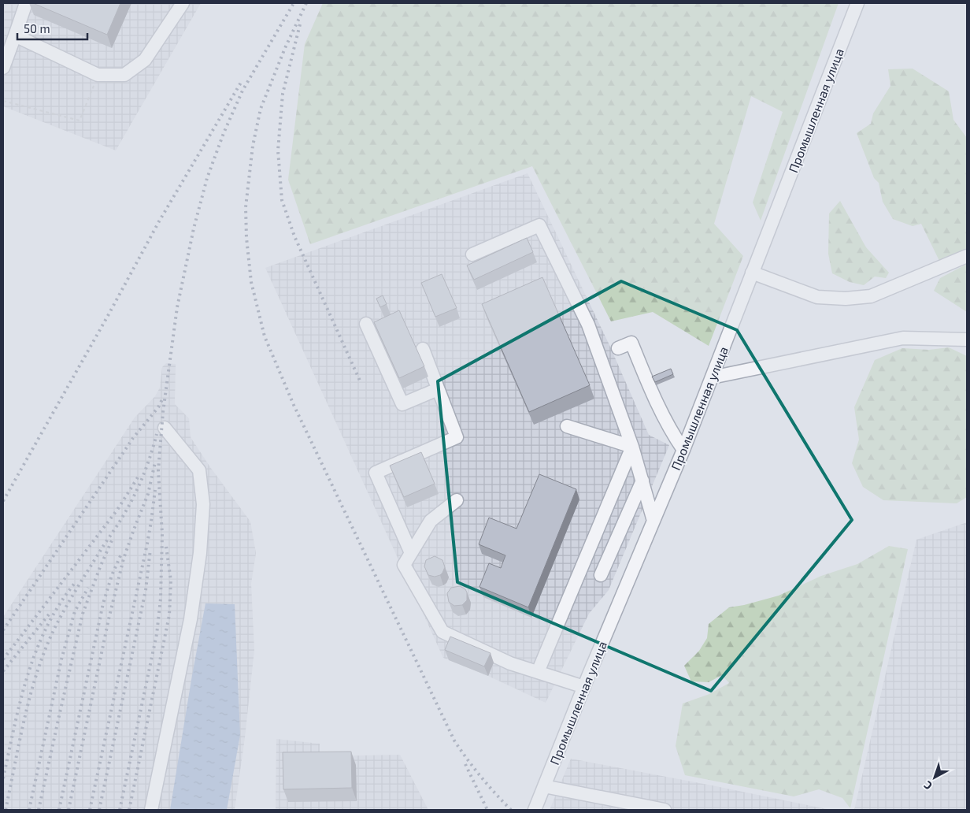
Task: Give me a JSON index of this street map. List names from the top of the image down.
{
  "streets": {
    "street": ["Промышленная улица"]
  },
  "scale_bar": "50 m",
  "north": "bottom left"
}
